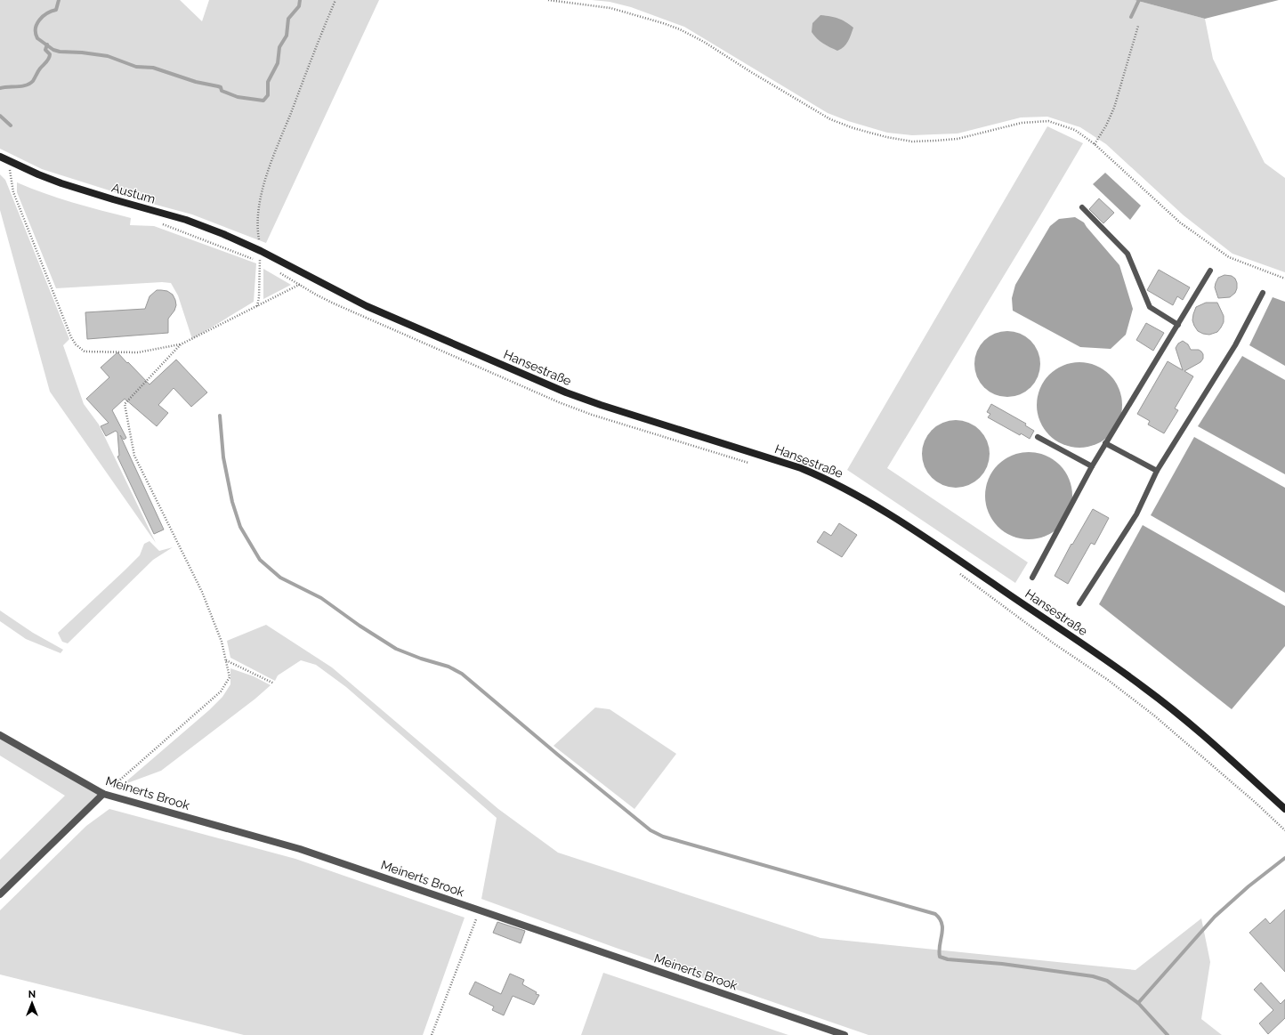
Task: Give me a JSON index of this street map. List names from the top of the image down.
{
  "streets": {
    "street": ["Austum", "Hansestraße", "Meinerts Brook"]
  },
  "crossings": [
    ["Austum", "Hansestraße"]
  ],
  "north": "top"
}
